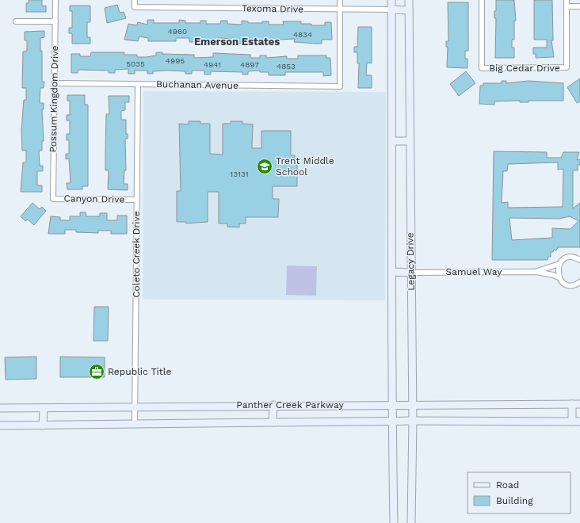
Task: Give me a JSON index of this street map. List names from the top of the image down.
{
  "streets": {
    "main road": ["Legacy Drive", "Panther Creek Parkway"],
    "street": [
      "Texoma Drive",
      "Big Cedar Drive",
      "Buchanan Avenue",
      "Possum Kingdom Drive",
      "Canyon Drive",
      "Coleto Creek Drive",
      "Samuel Way"
    ]
  },
  "crossings": [
    ["Texoma Drive", "Buchanan Avenue"],
    ["Texoma Drive", "Legacy Drive"],
    ["Buchanan Avenue", "Possum Kingdom Drive"],
    ["Buchanan Avenue", "Coleto Creek Drive"],
    ["Possum Kingdom Drive", "Canyon Drive"],
    ["Canyon Drive", "Coleto Creek Drive"],
    ["Coleto Creek Drive", "Panther Creek Parkway"],
    ["Legacy Drive", "Samuel Way"],
    ["Legacy Drive", "Panther Creek Parkway"]
  ],
  "districts": ["Emerson Estates"],
  "places": {
    "school or university": ["Trent Middle School"],
    "office": ["Republic Title"]
  },
  "house_numbers": [
    "4960",
    "4834",
    "4995",
    "5035",
    "4941",
    "4897",
    "4853",
    "13131"
  ],
  "legend": ["Road", "Building"]
}
